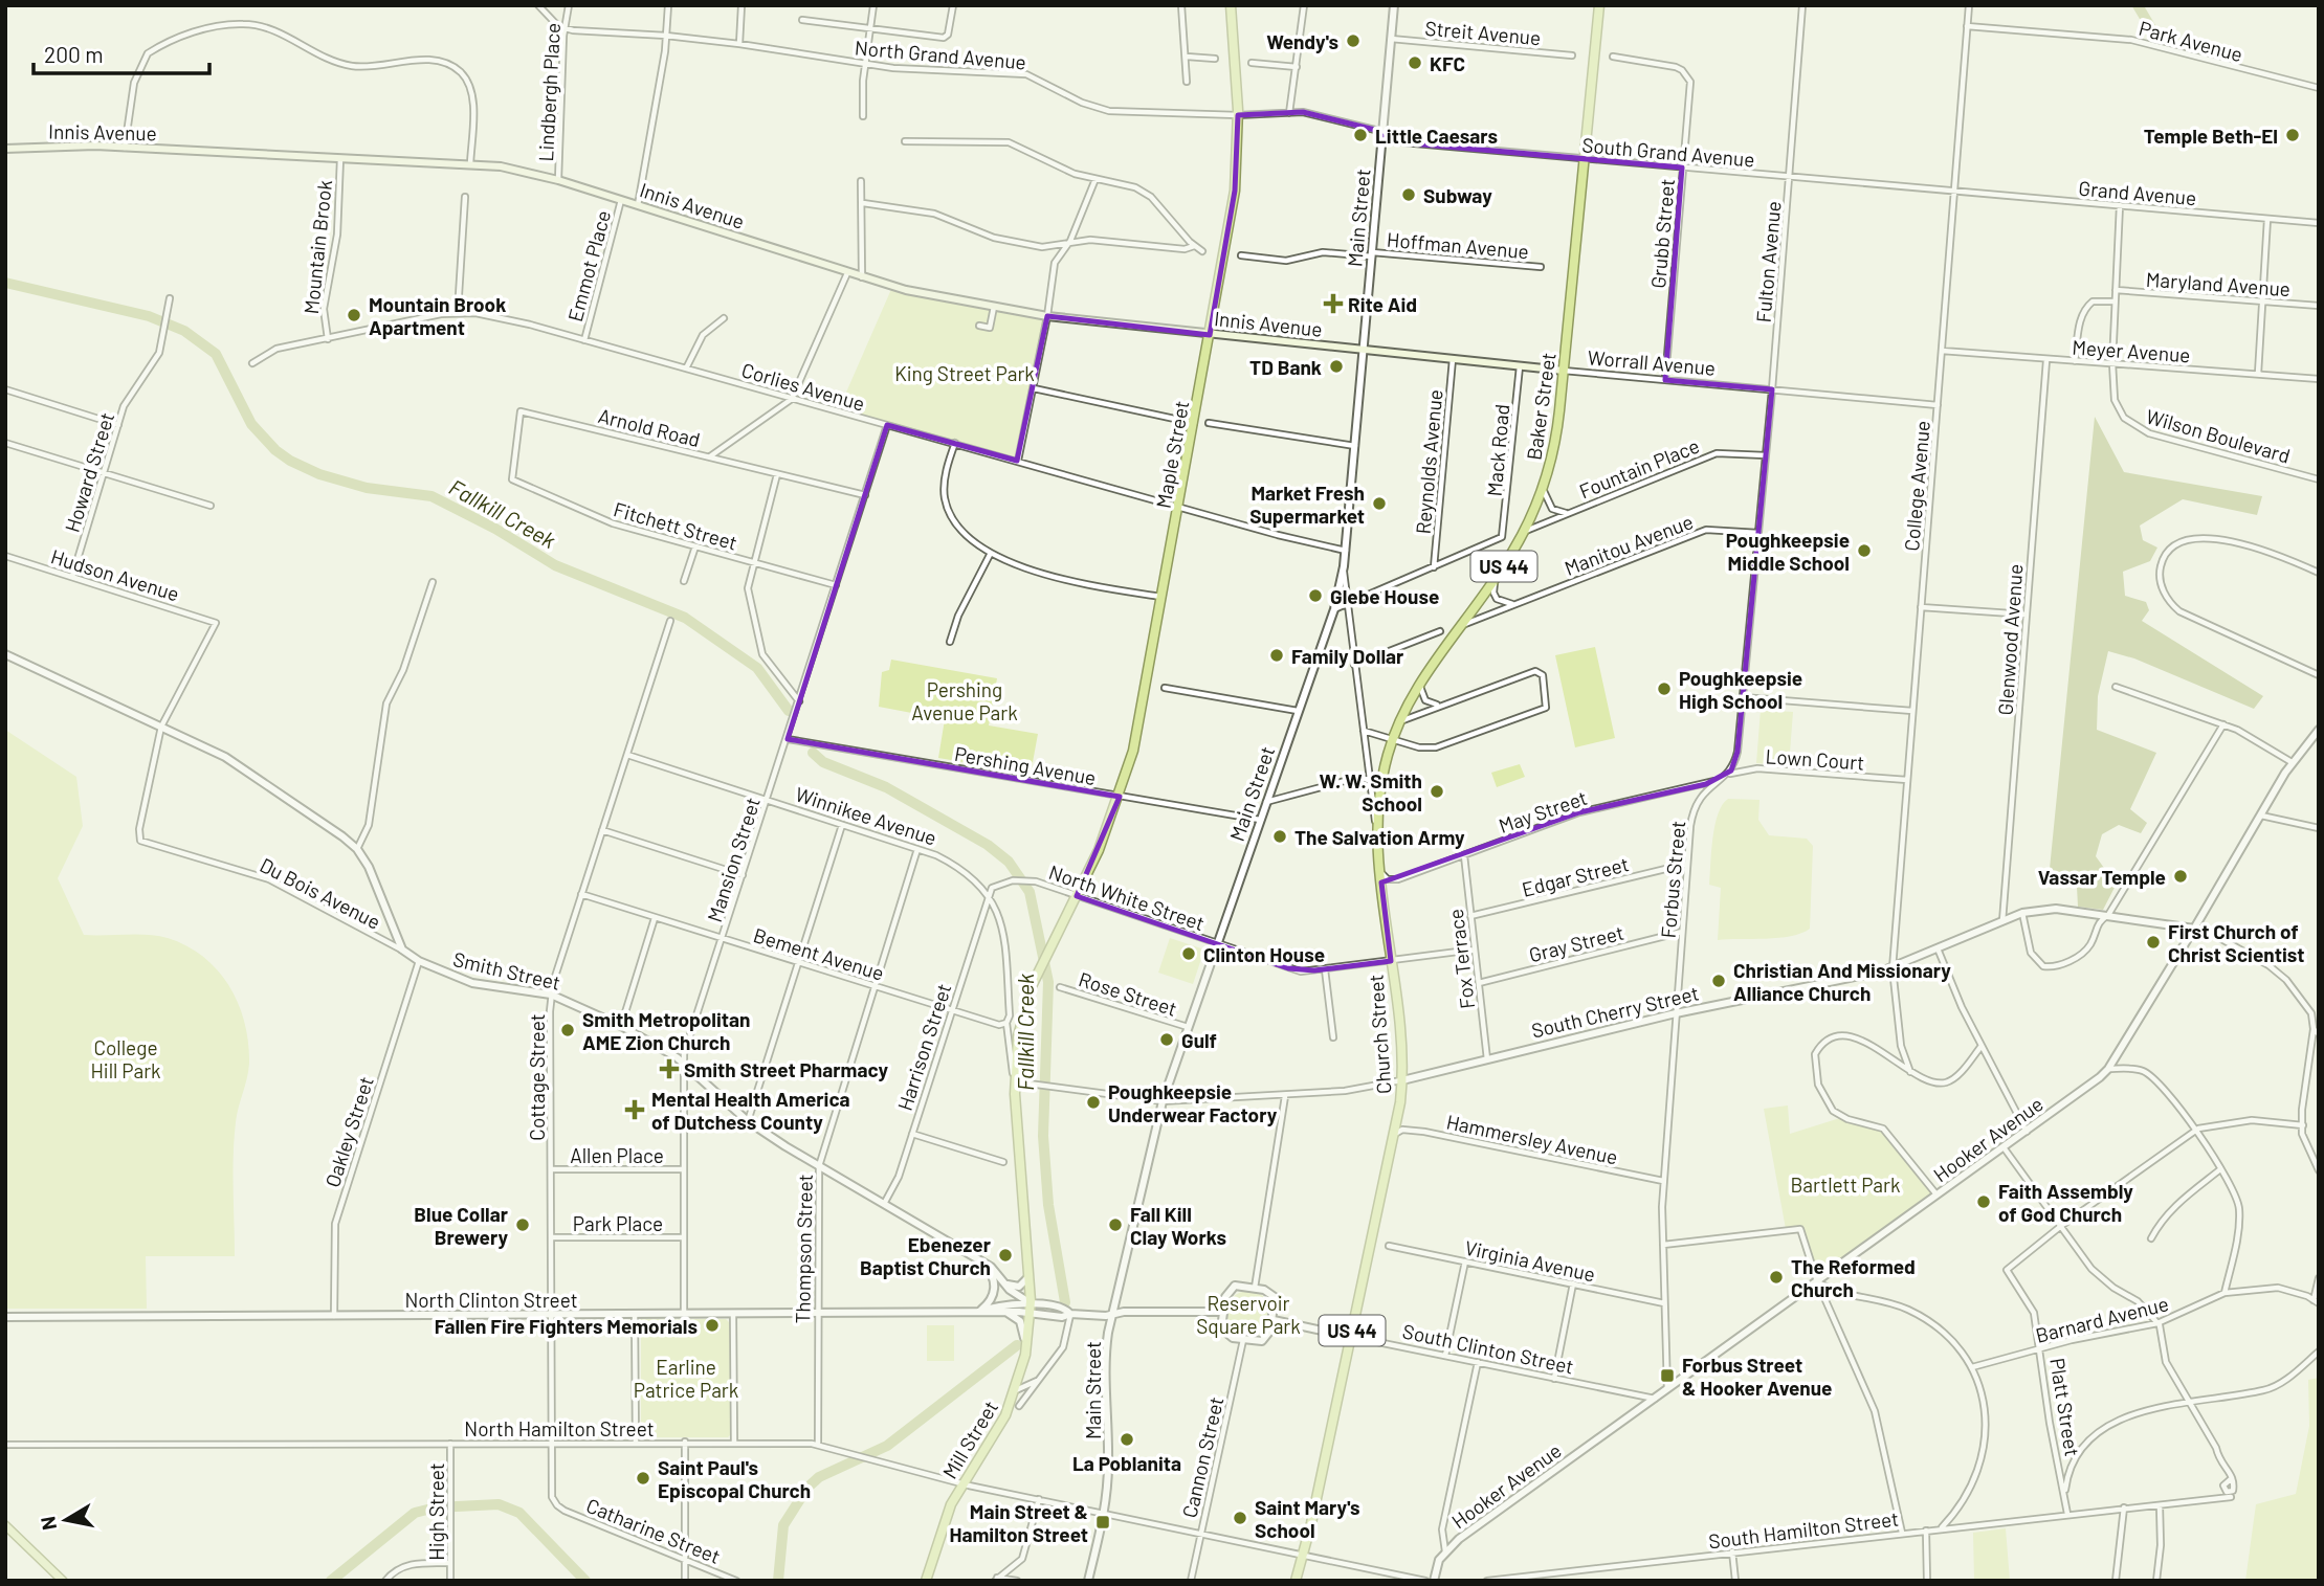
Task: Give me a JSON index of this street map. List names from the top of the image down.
{
  "streets": {
    "highway": [
      "Baker Street",
      "Maple Street",
      "US 44",
      "Winnikee Avenue",
      "Church Street",
      "Mill Street"
    ],
    "main road": ["Innis Avenue", "Worrall Avenue"],
    "street": [
      "Streit Avenue",
      "Park Avenue",
      "North Grand Avenue",
      "Lindbergh Place",
      "South Grand Avenue",
      "Grand Avenue",
      "Main Street",
      "Grubb Street",
      "Hoffman Avenue",
      "Mountain Brook",
      "Fulton Avenue",
      "Emmot Place",
      "Maryland Avenue",
      "Meyer Avenue",
      "Corlies Avenue",
      "Arnold Road",
      "Wilson Boulevard",
      "Mack Road",
      "Reynolds Avenue",
      "Fountain Place",
      "Howard Street",
      "College Avenue",
      "Fitchett Street",
      "Manitou Avenue",
      "Hudson Avenue",
      "Glenwood Avenue",
      "Lown Court",
      "Pershing Avenue",
      "May Street",
      "Mansion Street",
      "Edgar Street",
      "Forbus Street",
      "Du Bois Avenue",
      "North White Street",
      "Gray Street",
      "Bement Avenue",
      "Fox Terrace",
      "Smith Street",
      "Rose Street",
      "South Cherry Street",
      "Harrison Street",
      "Cottage Street",
      "Oakley Street",
      "Hammersley Avenue",
      "Hooker Avenue",
      "Allen Place",
      "Park Place",
      "Thompson Street",
      "Virginia Avenue",
      "North Clinton Street",
      "Barnard Avenue",
      "South Clinton Street",
      "Platt Street",
      "North Hamilton Street",
      "Cannon Street",
      "High Street",
      "South Hamilton Street",
      "Catharine Street"
    ]
  },
  "crossings": [
    ["Streit Avenue", "Main Street"],
    ["Park Avenue", "College Avenue"],
    ["North Grand Avenue", "Lindbergh Place"],
    ["North Grand Avenue", "South Grand Avenue"],
    ["North Grand Avenue", "Main Street"],
    ["North Grand Avenue", "Maple Street"],
    ["Lindbergh Place", "Innis Avenue"],
    ["Innis Avenue", "Main Street"],
    ["Innis Avenue", "Mountain Brook"],
    ["Innis Avenue", "Emmot Place"],
    ["Innis Avenue", "Worrall Avenue"],
    ["Innis Avenue", "Maple Street"],
    ["South Grand Avenue", "Grand Avenue"],
    ["South Grand Avenue", "Main Street"],
    ["South Grand Avenue", "Grubb Street"],
    ["South Grand Avenue", "Fulton Avenue"],
    ["South Grand Avenue", "Baker Street"],
    ["South Grand Avenue", "College Avenue"],
    ["South Grand Avenue", "US 44"],
    ["Grand Avenue", "Wilson Boulevard"],
    ["Grand Avenue", "College Avenue"],
    ["Main Street", "Hoffman Avenue"],
    ["Main Street", "Worrall Avenue"],
    ["Main Street", "Corlies Avenue"],
    ["Main Street", "Pershing Avenue"],
    ["Main Street", "North White Street"],
    ["Main Street", "Rose Street"],
    ["Main Street", "South Cherry Street"],
    ["Main Street", "Church Street"],
    ["Main Street", "North Clinton Street"],
    ["Main Street", "North Hamilton Street"],
    ["Grubb Street", "Worrall Avenue"],
    ["Mountain Brook", "Corlies Avenue"],
    ["Fulton Avenue", "Worrall Avenue"],
    ["Fulton Avenue", "Forbus Street"],
    ["Emmot Place", "Corlies Avenue"],
    ["Maryland Avenue", "Wilson Boulevard"],
    ["Meyer Avenue", "Wilson Boulevard"],
    ["Meyer Avenue", "College Avenue"],
    ["Meyer Avenue", "Glenwood Avenue"],
    ["Worrall Avenue", "Baker Street"],
    ["Worrall Avenue", "Mack Road"],
    ["Worrall Avenue", "Reynolds Avenue"],
    ["Worrall Avenue", "College Avenue"],
    ["Worrall Avenue", "Forbus Street"],
    ["Corlies Avenue", "Arnold Road"],
    ["Corlies Avenue", "Maple Street"],
    ["Corlies Avenue", "Mansion Street"],
    ["Baker Street", "Fountain Place"],
    ["Baker Street", "Manitou Avenue"],
    ["Baker Street", "US 44"],
    ["Baker Street", "Church Street"],
    ["Arnold Road", "Fitchett Street"],
    ["Mack Road", "Reynolds Avenue"],
    ["Maple Street", "Pershing Avenue"],
    ["Maple Street", "Winnikee Avenue"],
    ["Maple Street", "North White Street"],
    ["Fountain Place", "Forbus Street"],
    ["Howard Street", "Hudson Avenue"],
    ["College Avenue", "Lown Court"],
    ["College Avenue", "South Cherry Street"],
    ["Fitchett Street", "Mansion Street"],
    ["Manitou Avenue", "Forbus Street"],
    ["Hudson Avenue", "Du Bois Avenue"],
    ["Glenwood Avenue", "South Cherry Street"],
    ["Lown Court", "May Street"],
    ["Lown Court", "Forbus Street"],
    ["Pershing Avenue", "Mansion Street"],
    ["May Street", "Forbus Street"],
    ["May Street", "Fox Terrace"],
    ["May Street", "Church Street"],
    ["Winnikee Avenue", "Mansion Street"],
    ["Winnikee Avenue", "North White Street"],
    ["Winnikee Avenue", "Bement Avenue"],
    ["Winnikee Avenue", "Smith Street"],
    ["Winnikee Avenue", "South Cherry Street"],
    ["Winnikee Avenue", "Harrison Street"],
    ["Winnikee Avenue", "Cottage Street"],
    ["Winnikee Avenue", "Thompson Street"],
    ["Winnikee Avenue", "North Clinton Street"],
    ["Winnikee Avenue", "Mill Street"],
    ["Mansion Street", "Bement Avenue"],
    ["Mansion Street", "Smith Street"],
    ["Mansion Street", "Allen Place"],
    ["Mansion Street", "Park Place"],
    ["Mansion Street", "North Clinton Street"],
    ["Edgar Street", "Forbus Street"],
    ["Edgar Street", "Fox Terrace"],
    ["Forbus Street", "Gray Street"],
    ["Forbus Street", "South Cherry Street"],
    ["Forbus Street", "Hammersley Avenue"],
    ["Forbus Street", "Hooker Avenue"],
    ["Forbus Street", "Virginia Avenue"],
    ["Du Bois Avenue", "Smith Street"],
    ["North White Street", "Fox Terrace"],
    ["North White Street", "Church Street"],
    ["North White Street", "Harrison Street"],
    ["Gray Street", "Fox Terrace"],
    ["Bement Avenue", "Harrison Street"],
    ["Bement Avenue", "Cottage Street"],
    ["Bement Avenue", "Thompson Street"],
    ["Fox Terrace", "South Cherry Street"],
    ["Smith Street", "Harrison Street"],
    ["Smith Street", "Cottage Street"],
    ["Smith Street", "Oakley Street"],
    ["Smith Street", "Thompson Street"],
    ["Smith Street", "North Clinton Street"],
    ["Smith Street", "Mill Street"],
    ["South Cherry Street", "Church Street"],
    ["South Cherry Street", "Hooker Avenue"],
    ["Church Street", "Hammersley Avenue"],
    ["Church Street", "South Clinton Street"],
    ["Cottage Street", "Allen Place"],
    ["Cottage Street", "Park Place"],
    ["Cottage Street", "North Clinton Street"],
    ["Cottage Street", "North Hamilton Street"],
    ["Cottage Street", "Catharine Street"],
    ["Oakley Street", "North Clinton Street"],
    ["Hooker Avenue", "South Clinton Street"],
    ["Thompson Street", "North Clinton Street"],
    ["Thompson Street", "North Hamilton Street"],
    ["North Clinton Street", "Mill Street"],
    ["Barnard Avenue", "Platt Street"],
    ["South Clinton Street", "Cannon Street"],
    ["Platt Street", "South Hamilton Street"],
    ["North Hamilton Street", "Mill Street"],
    ["North Hamilton Street", "High Street"]
  ],
  "water": ["Fallkill Creek"],
  "parks": [
    "King Street Park",
    "Pershing Avenue Park",
    "College Hill Park",
    "Bartlett Park",
    "Reservoir Square Park",
    "Earline Patrice Park"
  ],
  "places": {
    "other": [
      "Wendy's",
      "KFC",
      "Little Caesars",
      "Temple Beth-El",
      "Subway",
      "Mountain Brook Apartment",
      "TD Bank",
      "Market Fresh Supermarket",
      "Poughkeepsie Middle School",
      "Glebe House",
      "Family Dollar",
      "Poughkeepsie High School",
      "W. W. Smith School",
      "The Salvation Army",
      "Vassar Temple",
      "First Church of Christ Scientist",
      "Clinton House",
      "Christian And Missionary Alliance Church",
      "Smith Metropolitan AME Zion Church",
      "Gulf",
      "Poughkeepsie Underwear Factory",
      "Faith Assembly of God Church",
      "Blue Collar Brewery",
      "Fall Kill Clay Works",
      "Ebenezer Baptist Church",
      "The Reformed Church",
      "Fallen Fire Fighters Memorials",
      "La Poblanita",
      "Saint Paul's Episcopal Church",
      "Saint Mary's School"
    ],
    "health": ["Rite Aid", "Smith Street Pharmacy", "Mental Health America of Dutchess County"],
    "transit": ["Forbus Street & Hooker Avenue", "Main Street & Hamilton Street"]
  },
  "scale_bar": "200 m",
  "north": "left"
}
